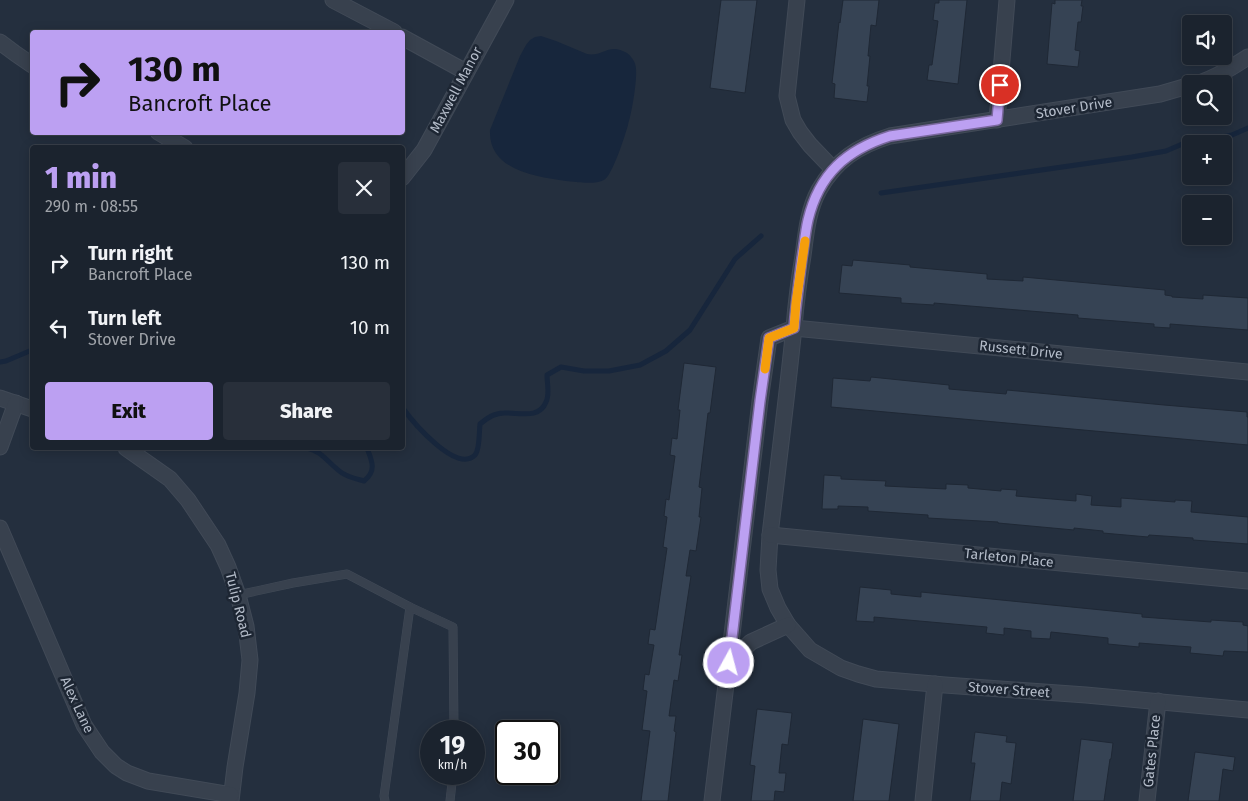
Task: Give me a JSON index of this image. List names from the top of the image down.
{
  "streets": {
    "street": [
      "Maxwell Manor",
      "Stover Drive",
      "Russett Drive",
      "Tarleton Place",
      "Tulip Road",
      "Stover Street",
      "Alex Lane",
      "Gates Place"
    ]
  },
  "crossings": [
    ["Stover Drive", "Russett Drive"],
    ["Stover Drive", "Stover Street"],
    ["Russett Drive", "Stover Street"],
    ["Tarleton Place", "Stover Street"],
    ["Tulip Road", "Alex Lane"],
    ["Stover Street", "Gates Place"]
  ],
  "page": {
    "map_buttons": ["+", "−"],
    "turn": ["130 m", "Bancroft Place"],
    "heading": ["1 min", "290 m · 08:55"],
    "list": [
      {
        "name": "Turn right",
        "note": "Bancroft Place",
        "value": "130 m"
      },
      {
        "name": "Turn left",
        "note": "Stover Drive",
        "value": "10 m"
      }
    ],
    "buttons": ["Exit", "Share"],
    "speed": "19 km/h",
    "limit": "30"
  }
}
